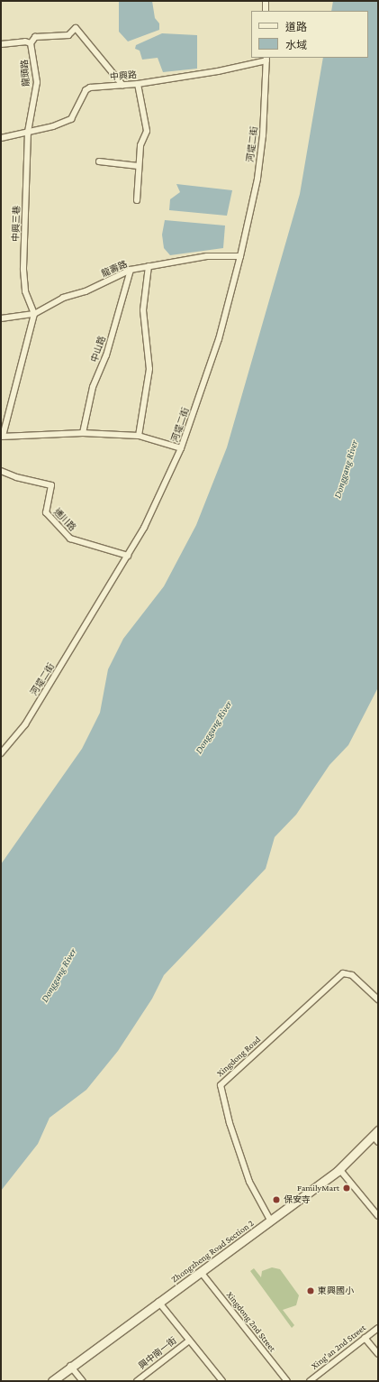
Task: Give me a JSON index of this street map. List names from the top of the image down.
{
  "streets": {
    "main road": ["Zhongzheng Road Section 2"],
    "street": [
      "龍頭路",
      "中興路",
      "河堤二街",
      "中興三巷",
      "龍壽路",
      "中山路",
      "通川路",
      "Xingdong Road",
      "Xingdong 2nd Street",
      "Xing'an 2nd Street",
      "興中南一街"
    ]
  },
  "crossings": [
    ["龍頭路", "中興路"],
    ["龍頭路", "中興三巷"],
    ["中興路", "河堤二街"],
    ["中興路", "中興三巷"],
    ["河堤二街", "龍壽路"],
    ["河堤二街", "通川路"],
    ["中興三巷", "龍壽路"],
    ["龍壽路", "中山路"],
    ["Xingdong Road", "Zhongzheng Road Section 2"],
    ["Zhongzheng Road Section 2", "Xingdong 2nd Street"]
  ],
  "water": ["Donggang River"],
  "places": ["FamilyMart", "保安寺", "東興國小"],
  "legend": ["道路", "水域"]
}
